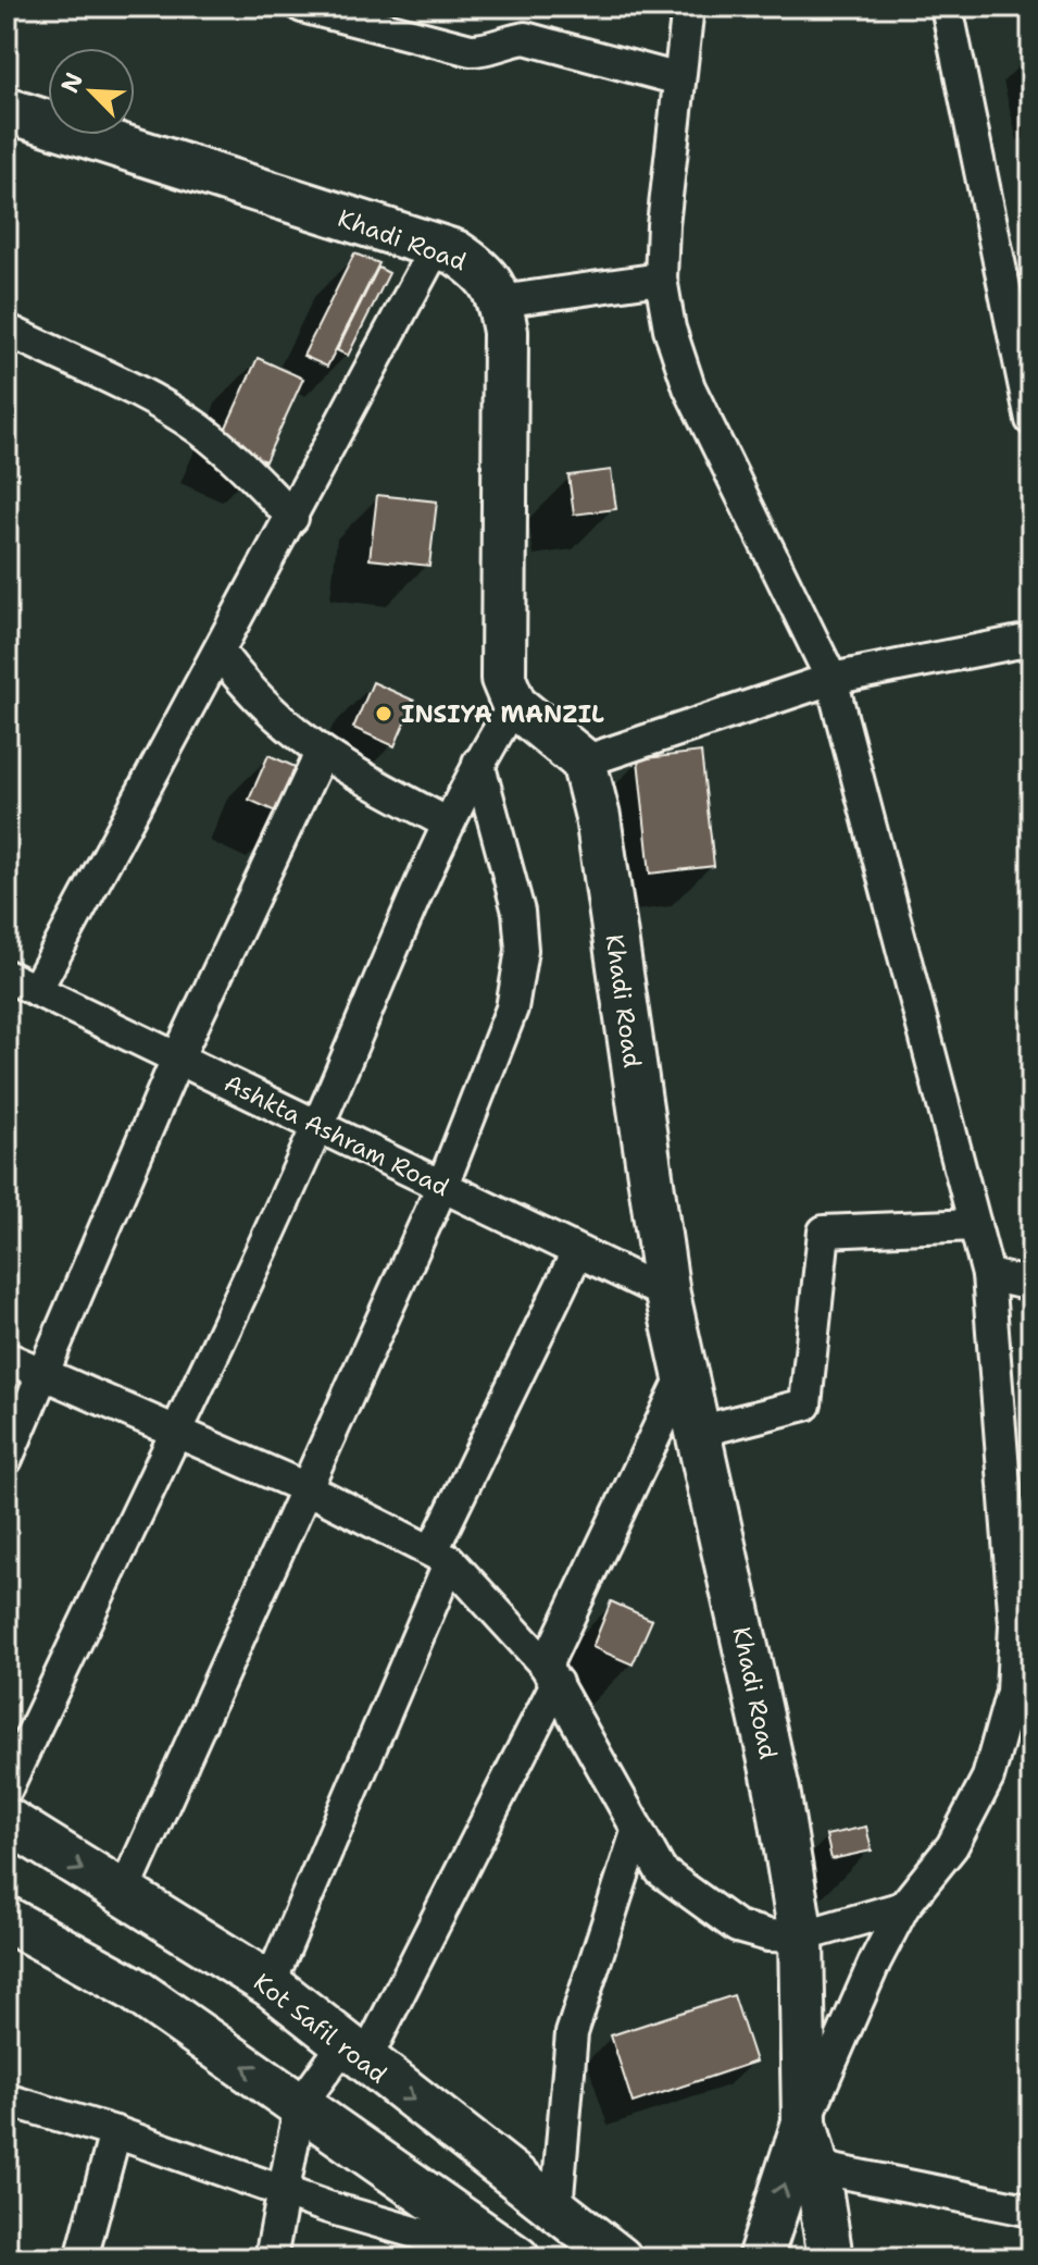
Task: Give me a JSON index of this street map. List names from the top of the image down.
{
  "streets": {
    "street": ["Khadi Road", "Ashkta Ashram Road", "Kot Safil road"]
  },
  "crossings": [
    ["Khadi Road", "Ashkta Ashram Road"]
  ],
  "places": ["INSIYA MANZIL"],
  "north": "top left"
}
